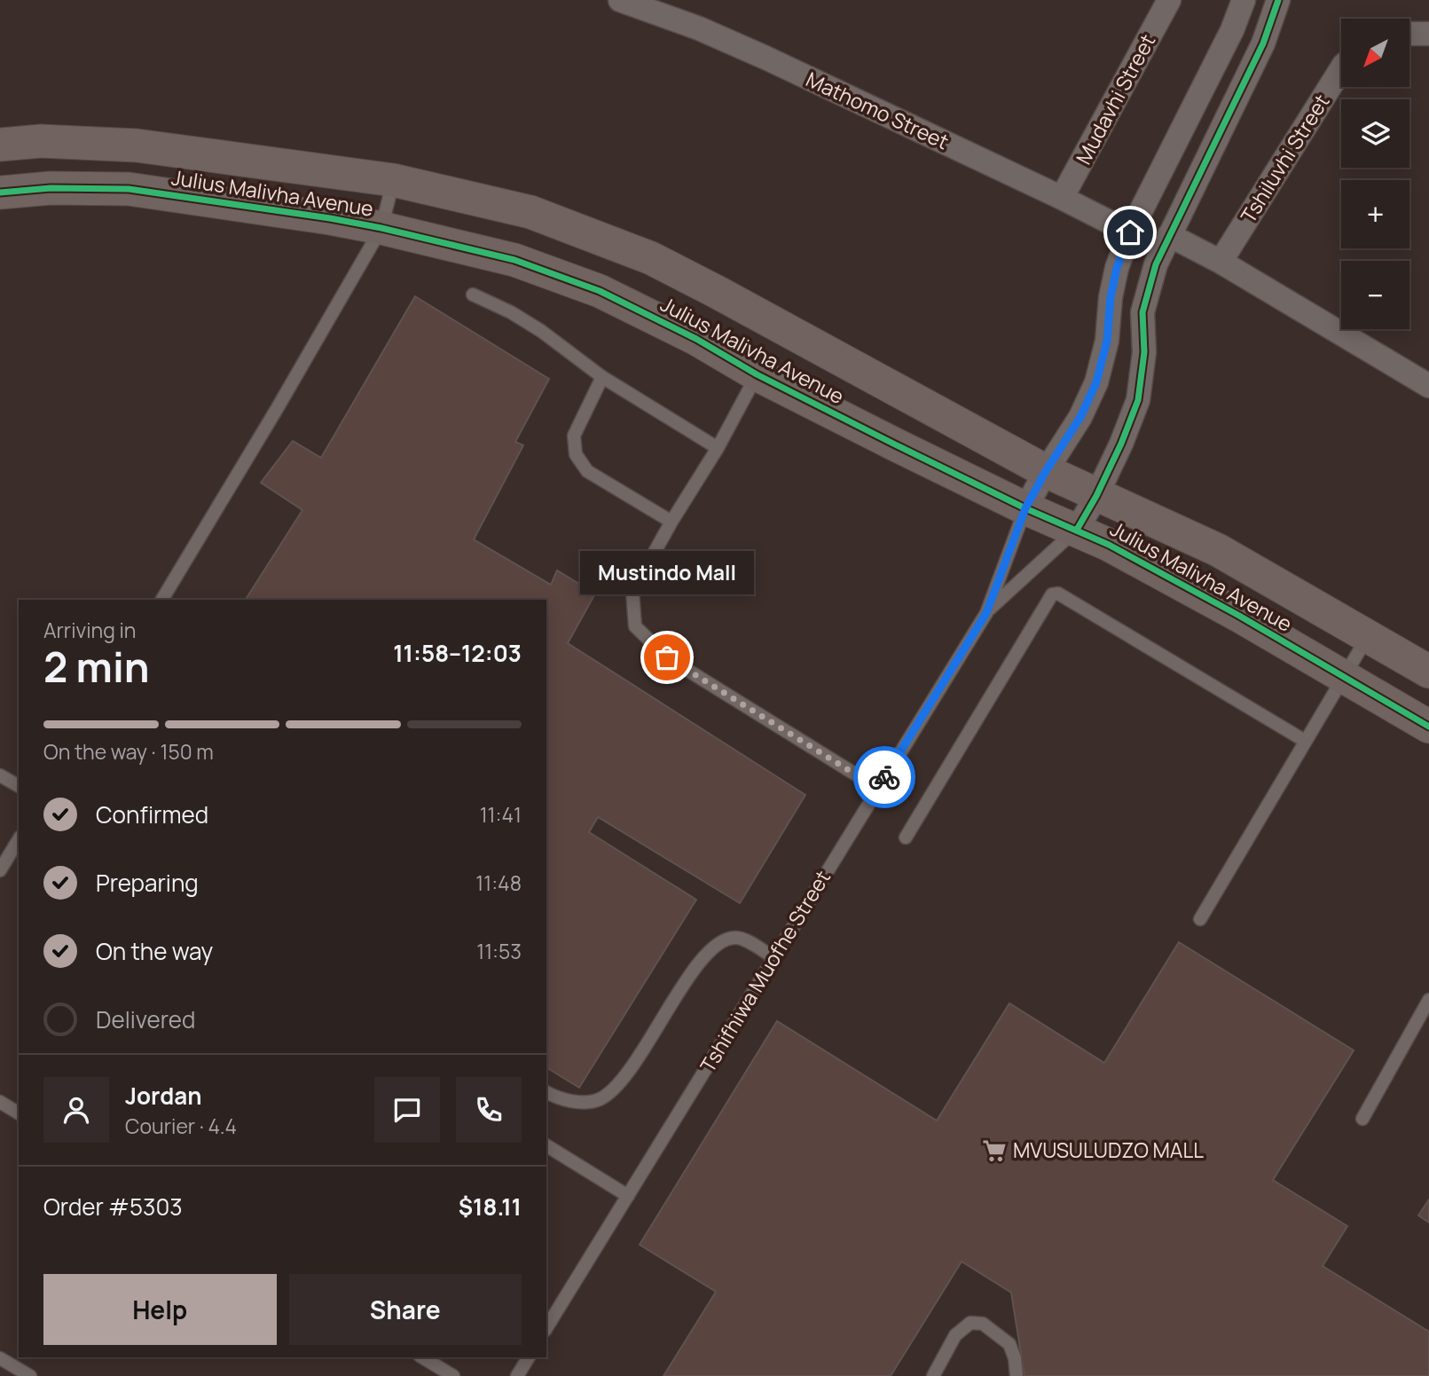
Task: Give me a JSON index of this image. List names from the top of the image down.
{
  "streets": {
    "street": [
      "Mudavhi Street",
      "Mathomo Street",
      "Tshiluvhi Street",
      "Julius Malivha Avenue",
      "Tshifhiwa Muofhe Street"
    ]
  },
  "crossings": [
    ["Mudavhi Street", "Mathomo Street"],
    ["Mathomo Street", "Tshifhiwa Muofhe Street"],
    ["Julius Malivha Avenue", "Tshifhiwa Muofhe Street"]
  ],
  "places": {
    "other": ["Mustindo Mall"],
    "supermarket": ["MVUSULUDZO MALL"]
  },
  "north": "bottom left",
  "page": {
    "map_buttons": ["+", "−"],
    "bubble": "Mustindo Mall",
    "heading": ["2 min", "Arriving in", "11:58–12:03"],
    "panel": [
      "Jordan",
      "Courier · 4.4",
      "Order #5303",
      "$18.11"
    ],
    "bar": "On the way · 150 m",
    "list": [
      ["Confirmed", "11:41"],
      ["Preparing", "11:48"],
      ["On the way", "11:53"],
      "Delivered"
    ],
    "buttons": ["Help", "Share"]
  }
}
